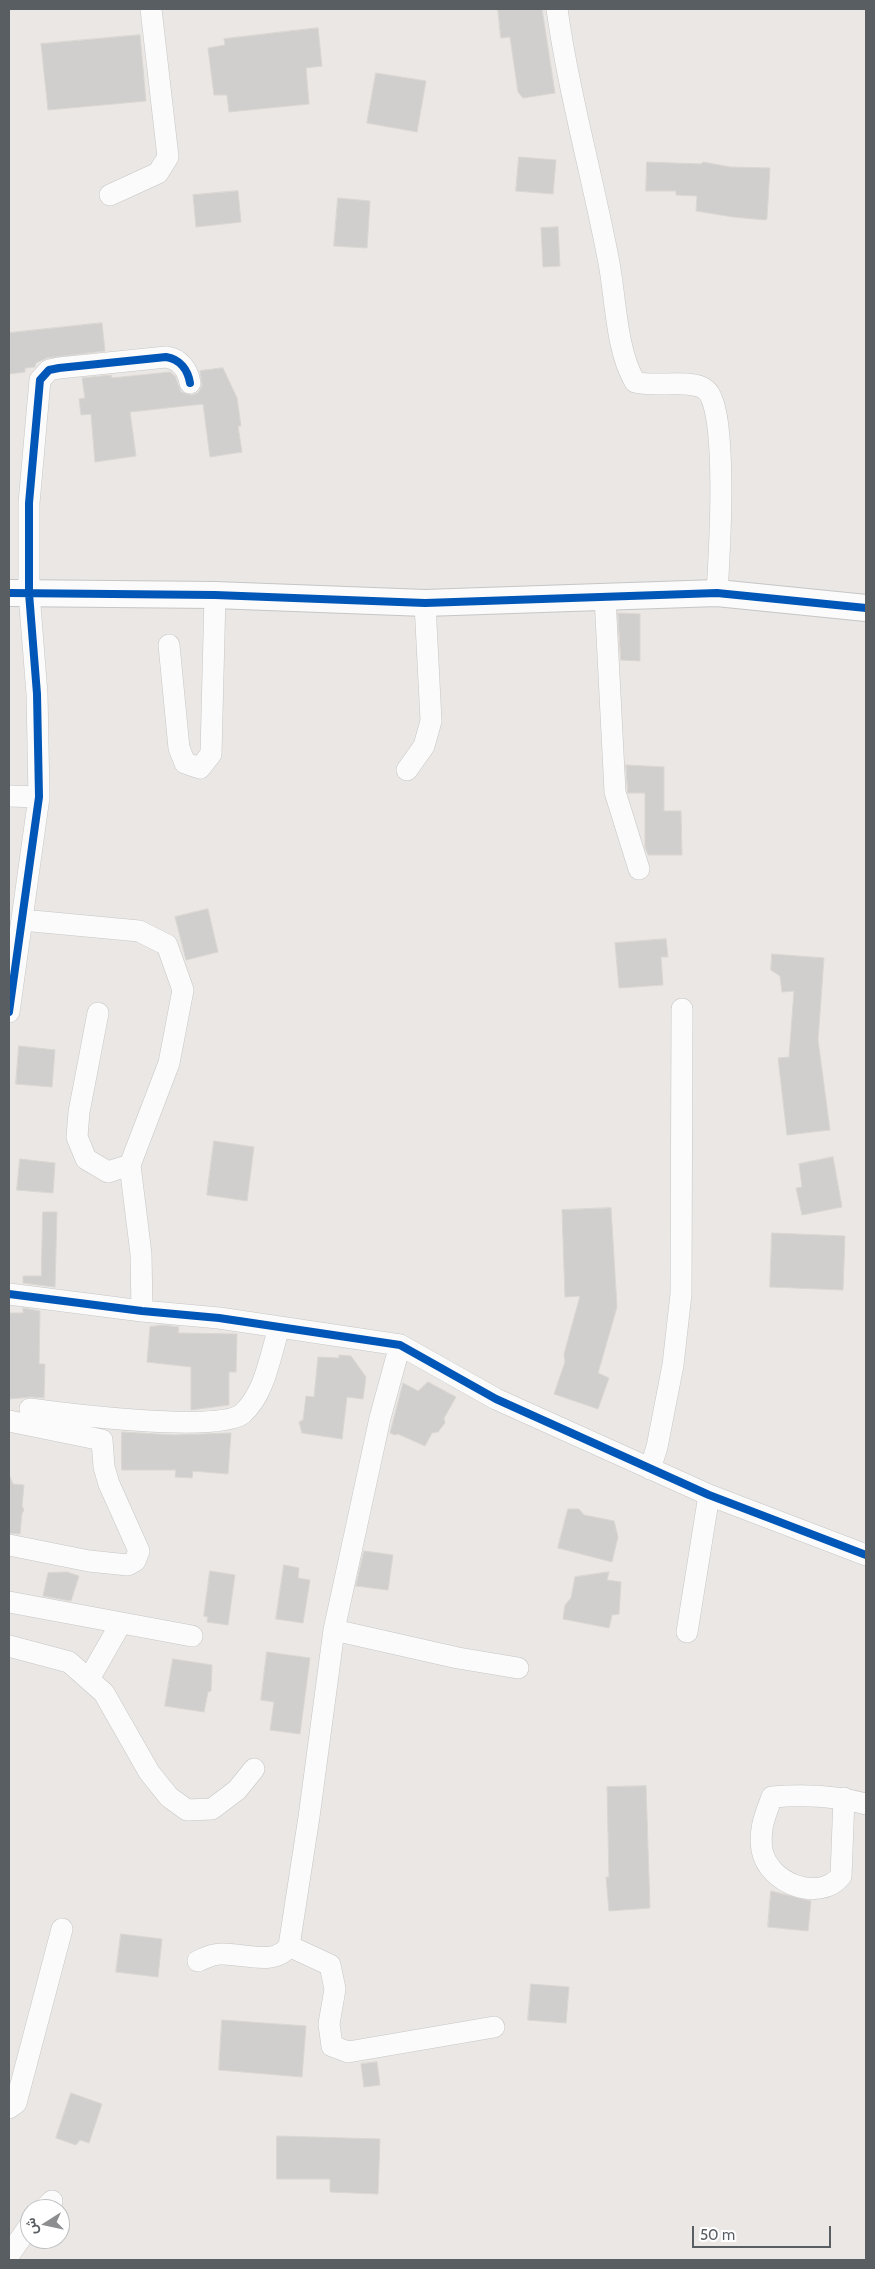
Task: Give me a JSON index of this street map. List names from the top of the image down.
{
  "scale_bar": "50 m",
  "north": "left"
}
